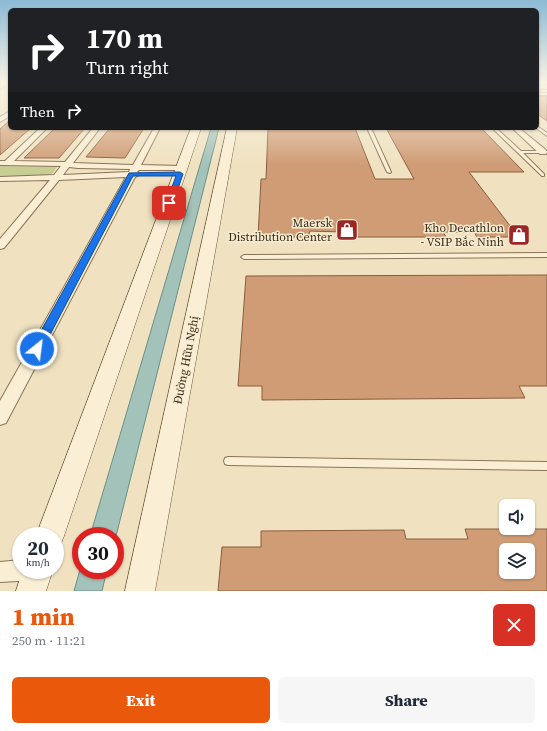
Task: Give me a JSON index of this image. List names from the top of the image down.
{
  "streets": {
    "main road": ["Đường Hữu Nghị"]
  },
  "places": {
    "shop": ["Maersk Distribution Center", "Kho Decathlon - VSIP Bắc Ninh"]
  },
  "page": {
    "turn": ["170 m", "Turn right"],
    "then": "Then",
    "speed": "20 km/h",
    "limit": "30",
    "heading": ["1 min", "250 m · 11:21"],
    "buttons": ["Exit", "Share"]
  }
}
